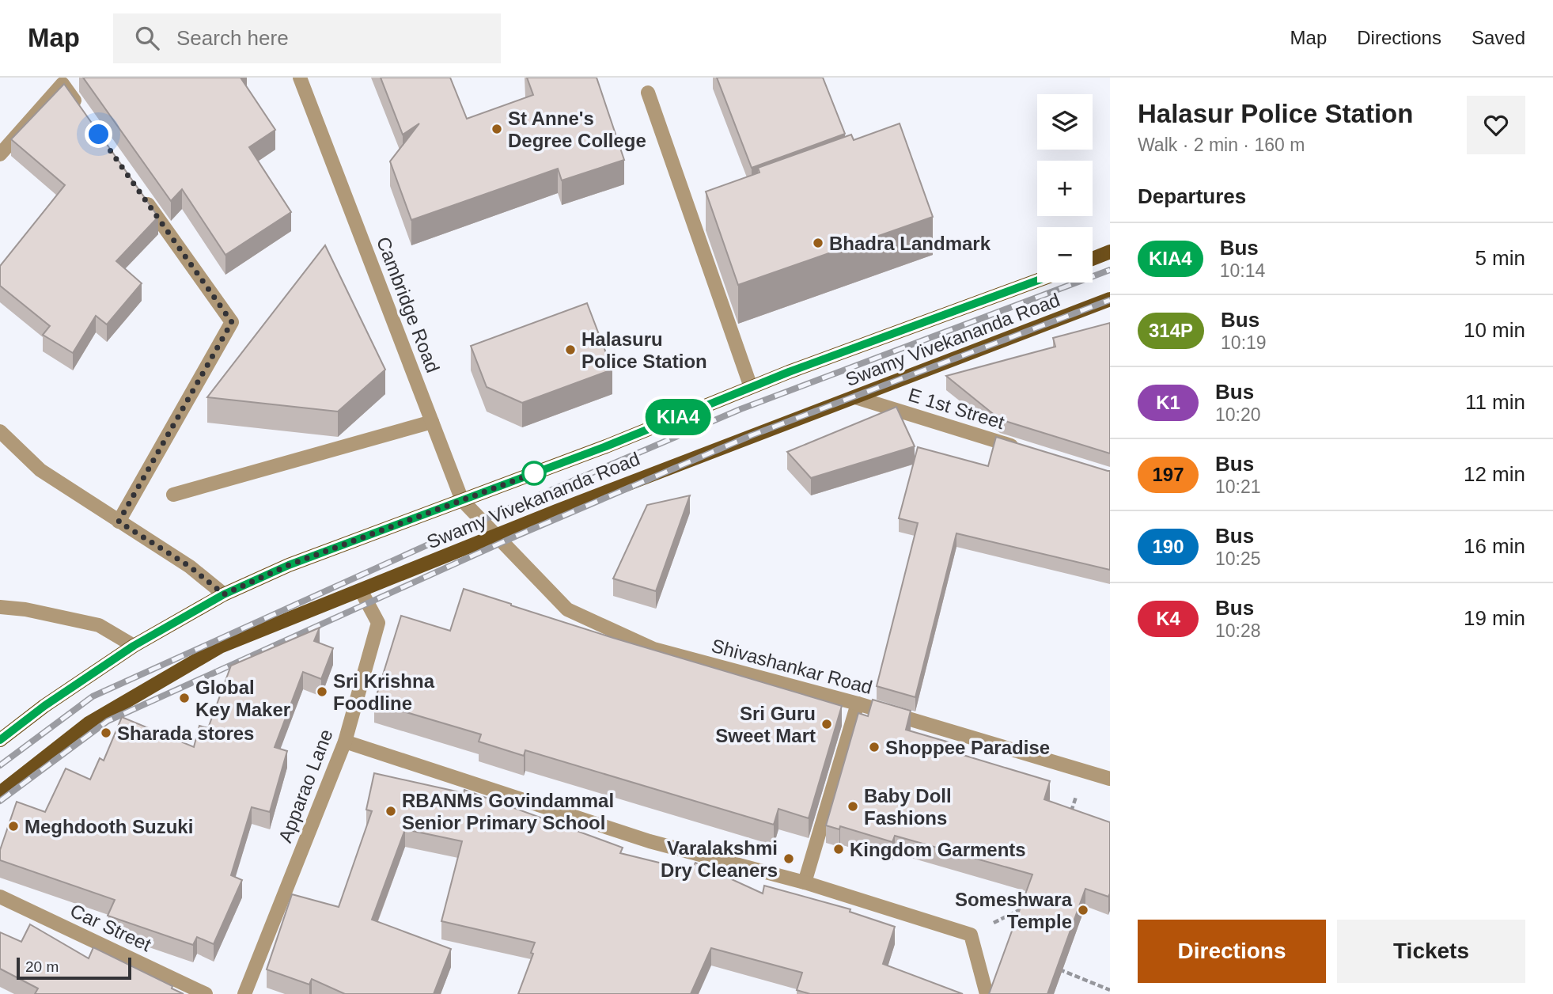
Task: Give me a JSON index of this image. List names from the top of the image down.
{
  "streets": {
    "main road": ["Swamy Vivekananda Road"],
    "street": [
      "Cambridge Road",
      "E 1st Street",
      "Shivashankar Road",
      "Apparao Lane",
      "Car Street"
    ]
  },
  "crossings": [
    ["Cambridge Road", "Swamy Vivekananda Road"],
    ["Cambridge Road", "Shivashankar Road"],
    ["Swamy Vivekananda Road", "E 1st Street"],
    ["Swamy Vivekananda Road", "Shivashankar Road"],
    ["Swamy Vivekananda Road", "Apparao Lane"]
  ],
  "places": [
    "St Anne's Degree College",
    "Bhadra Landmark",
    "Halasuru Police Station",
    "Sri Krishna Foodline",
    "Global Key Maker",
    "Sri Guru Sweet Mart",
    "Sharada stores",
    "Shoppee Paradise",
    "Baby Doll Fashions",
    "RBANMs Govindammal Senior Primary School",
    "Meghdooth Suzuki",
    "Kingdom Garments",
    "Varalakshmi Dry Cleaners",
    "Someshwara Temple"
  ],
  "lines": ["bus line KIA4"],
  "scale_bar": "20 m",
  "page": {
    "header": "Map",
    "search": "Search here",
    "nav": ["Map", "Directions", "Saved"],
    "on_map": "KIA4",
    "heading": [
      ["Halasur Police Station", "Walk · 2 min · 160 m"],
      "Departures"
    ],
    "map_buttons": ["+", "−"],
    "list": [
      {
        "mark": "KIA4",
        "name": "Bus",
        "note": "10:14",
        "value": "5 min"
      },
      {
        "mark": "314P",
        "name": "Bus",
        "note": "10:19",
        "value": "10 min"
      },
      {
        "mark": "K1",
        "name": "Bus",
        "note": "10:20",
        "value": "11 min"
      },
      {
        "mark": "197",
        "name": "Bus",
        "note": "10:21",
        "value": "12 min"
      },
      {
        "mark": "190",
        "name": "Bus",
        "note": "10:25",
        "value": "16 min"
      },
      {
        "mark": "K4",
        "name": "Bus",
        "note": "10:28",
        "value": "19 min"
      }
    ],
    "buttons": ["Directions", "Tickets"],
    "scale": "20 m"
  }
}
